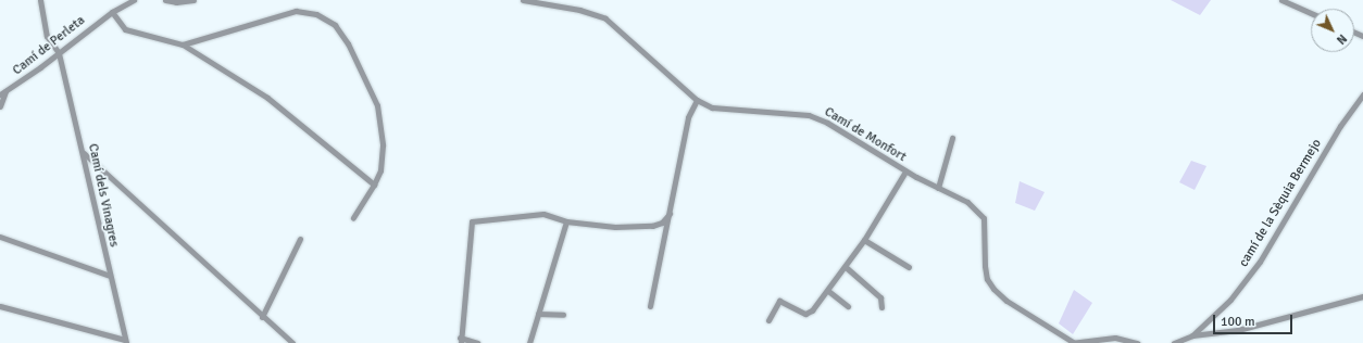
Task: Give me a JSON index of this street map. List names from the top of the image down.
{
  "streets": {
    "street": [
      "Camí de Perleta",
      "Camí de Monfort",
      "Camí dels Vinagres",
      "camí de la Sèquia Bermejo"
    ]
  },
  "crossings": [
    ["Camí de Perleta", "Camí dels Vinagres"]
  ],
  "scale_bar": "100 m",
  "north": "bottom right"
}
